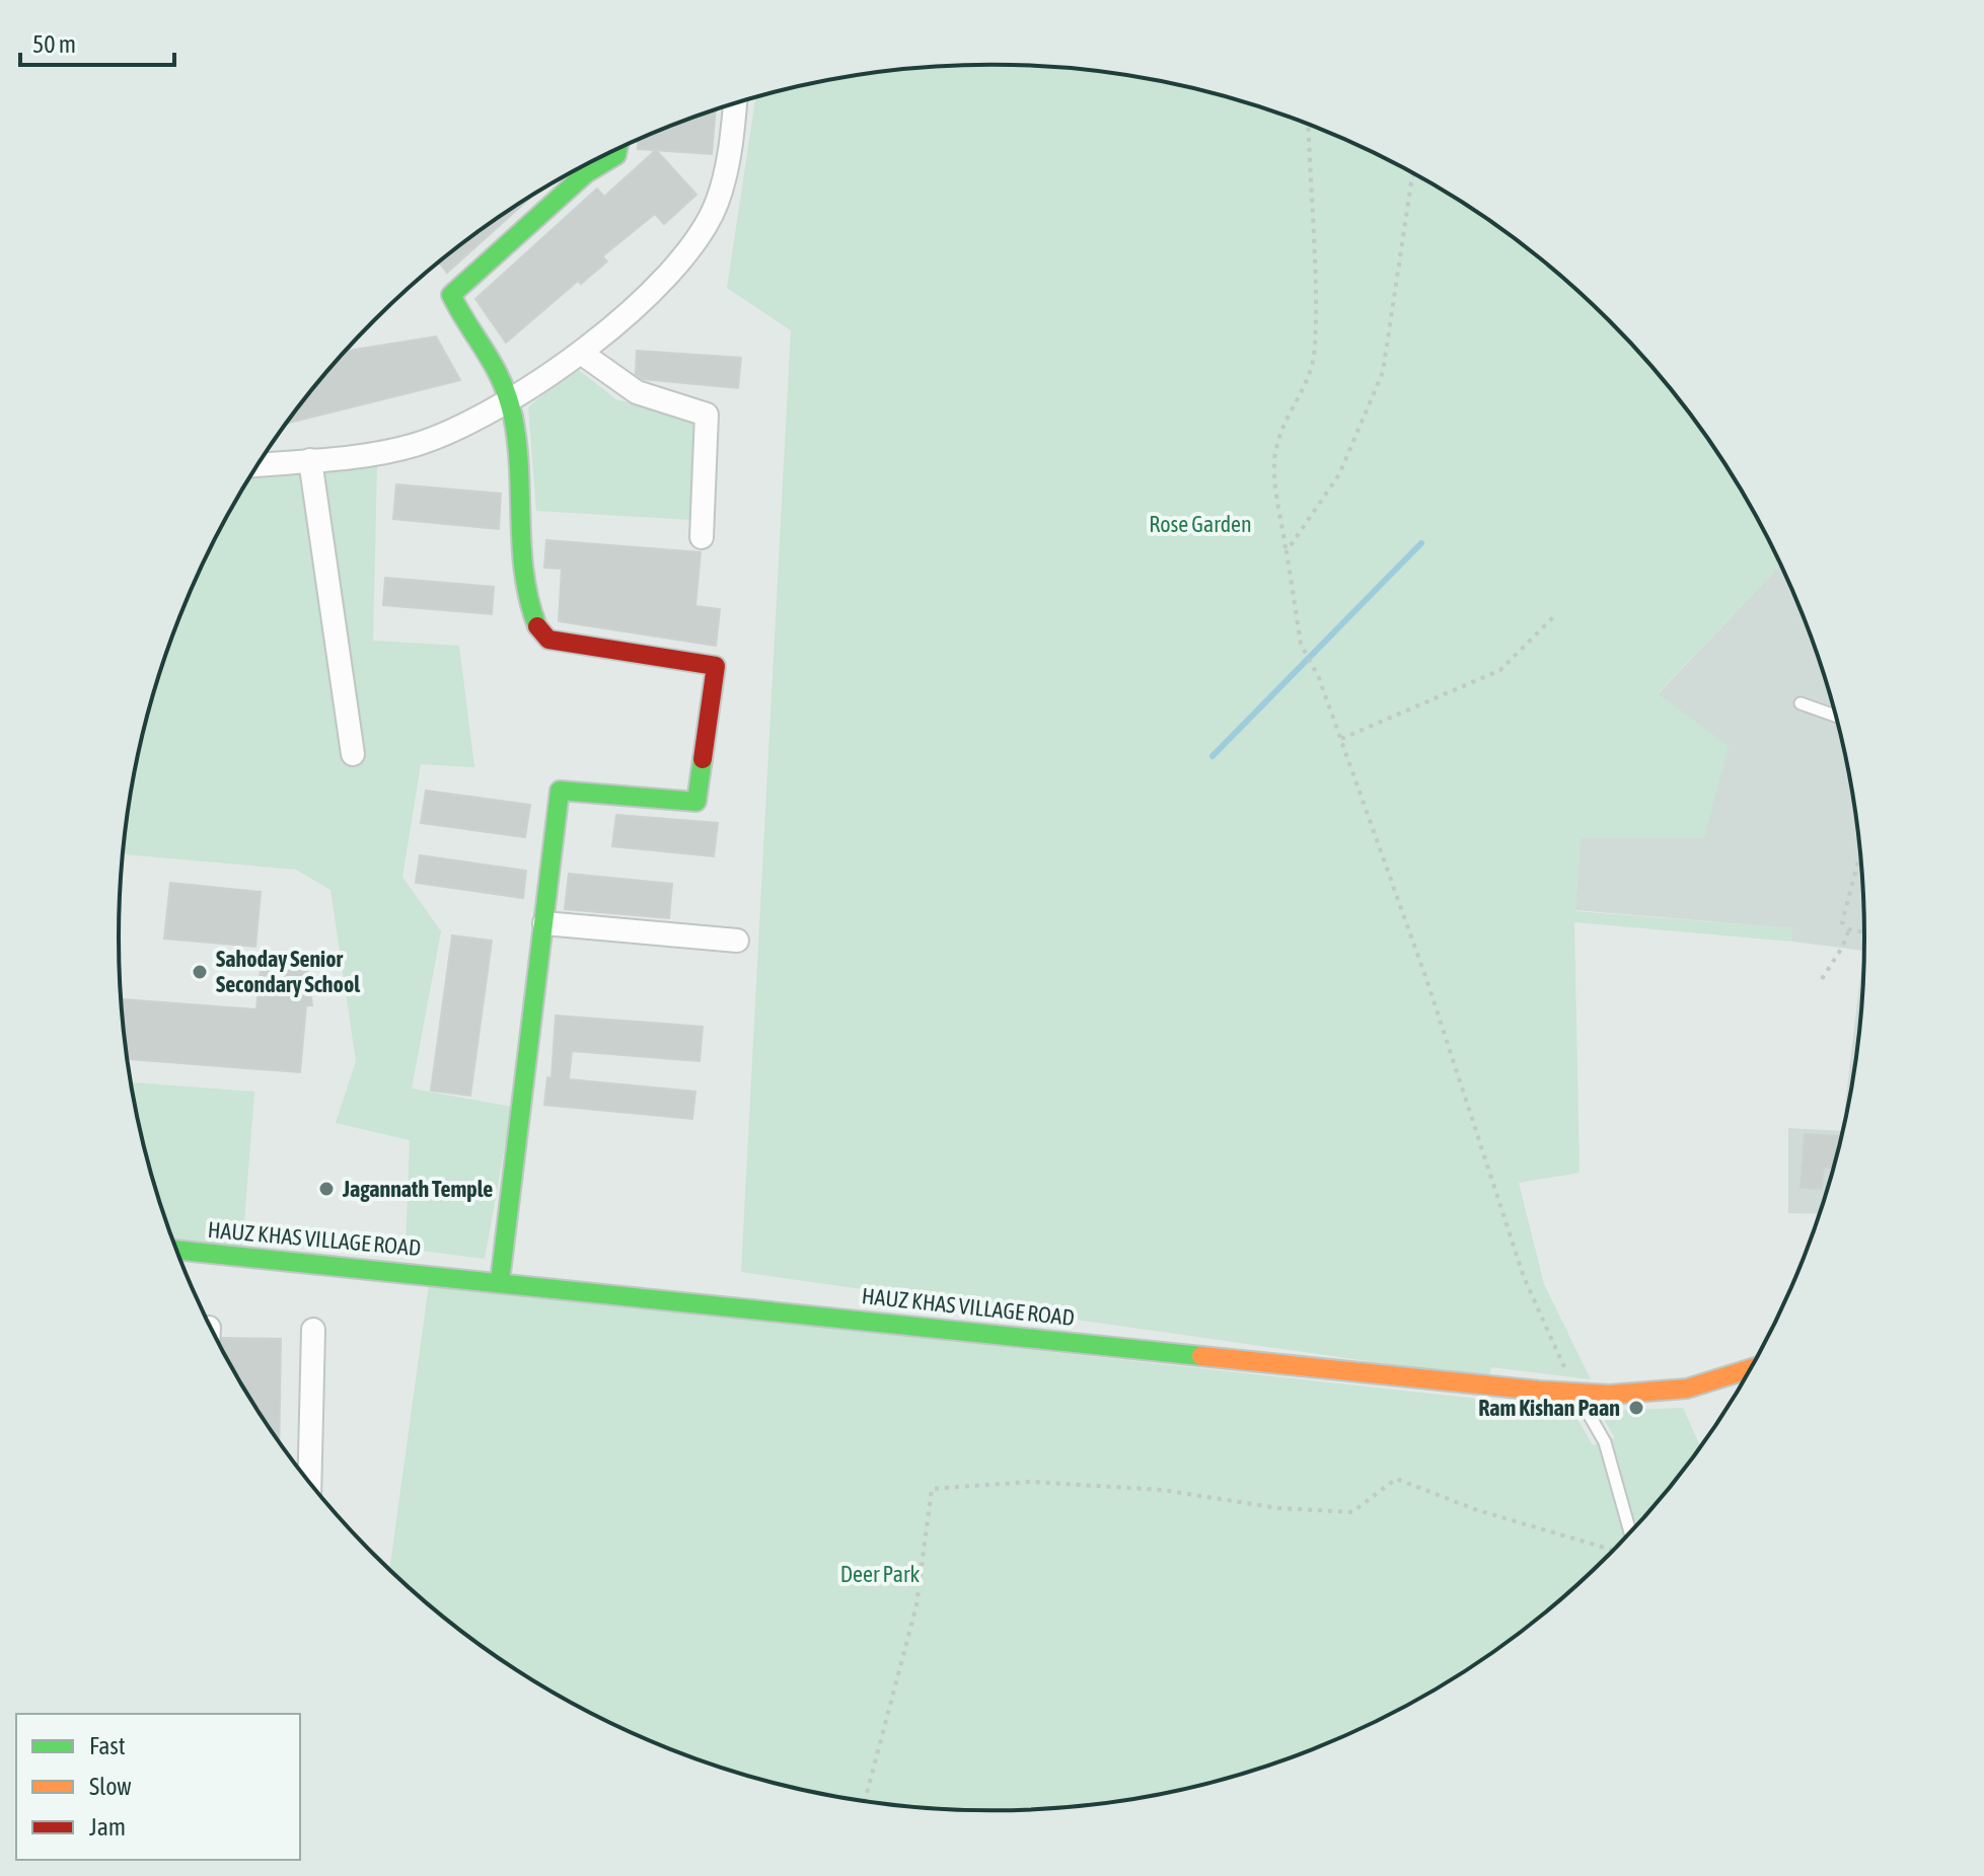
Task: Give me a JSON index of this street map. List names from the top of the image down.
{
  "streets": {
    "street": ["HAUZ KHAS VILLAGE ROAD"]
  },
  "parks": ["Rose Garden", "Deer Park"],
  "places": ["Sahoday Senior Secondary School", "Jagannath Temple", "Ram Kishan Paan"],
  "legend": ["Fast", "Slow", "Jam"],
  "scale_bar": "50 m"
}
